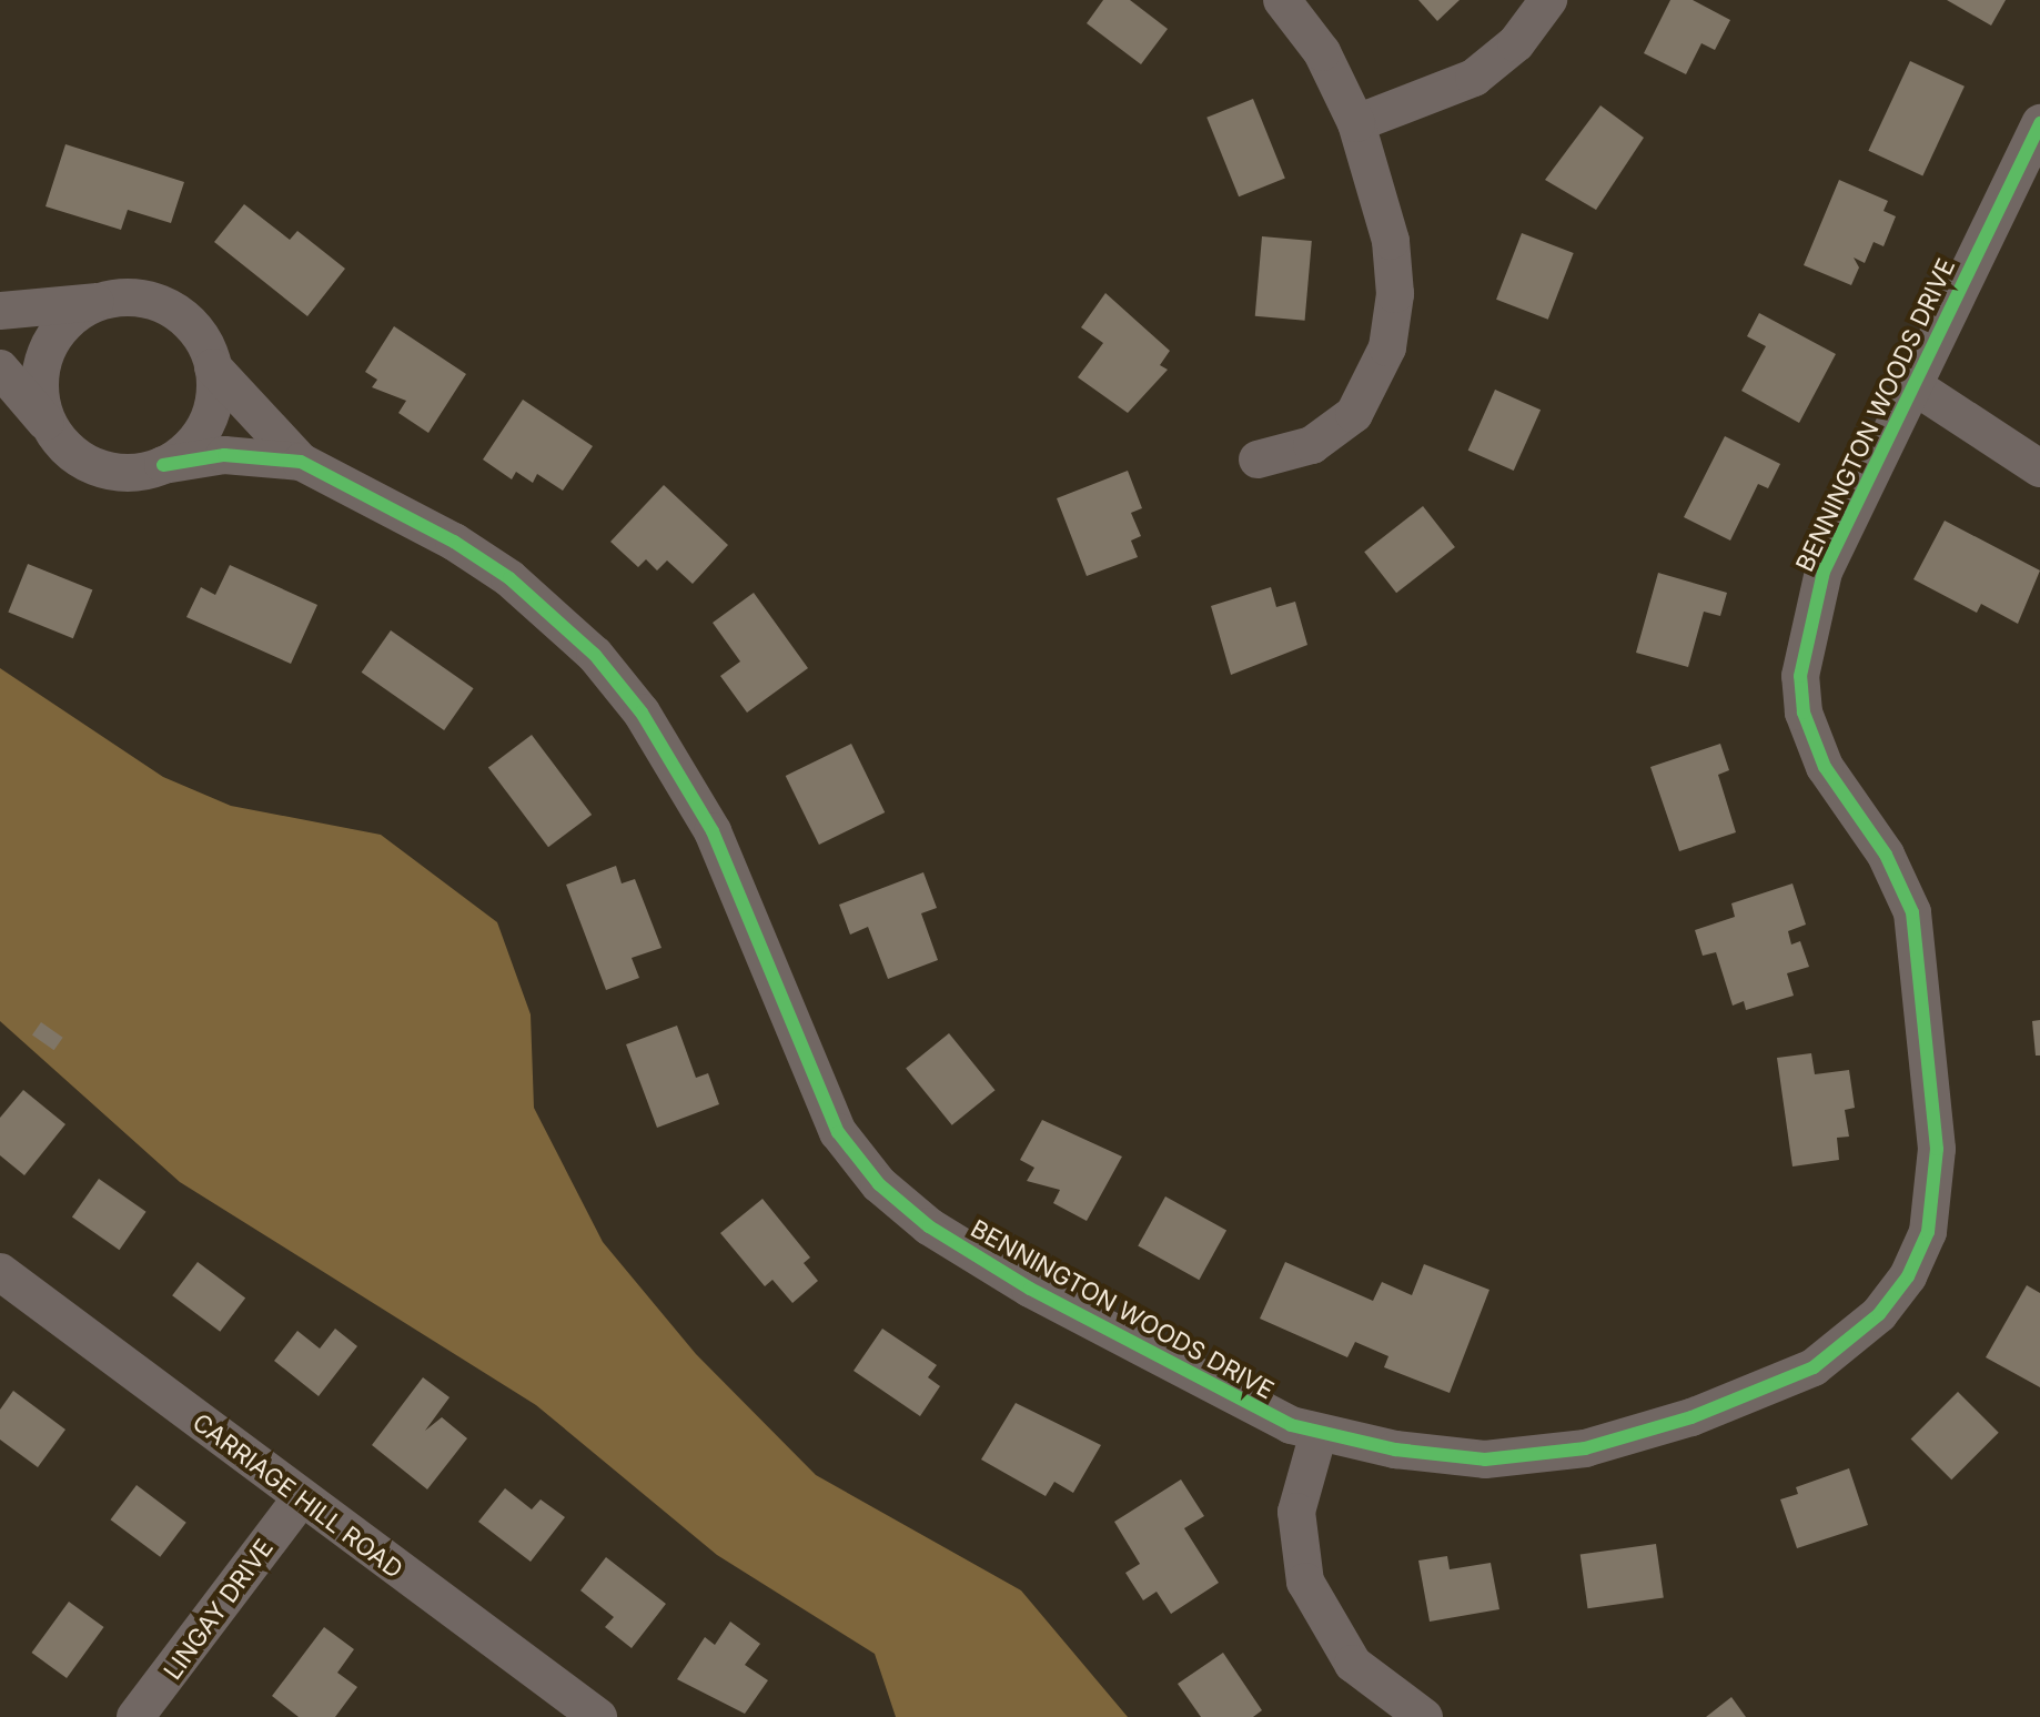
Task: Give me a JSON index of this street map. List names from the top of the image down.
{
  "streets": {
    "street": ["BENNINGTON WOODS DRIVE", "CARRIAGE HILL ROAD", "LINGAY DRIVE"]
  },
  "crossings": [
    ["CARRIAGE HILL ROAD", "LINGAY DRIVE"]
  ]
}
